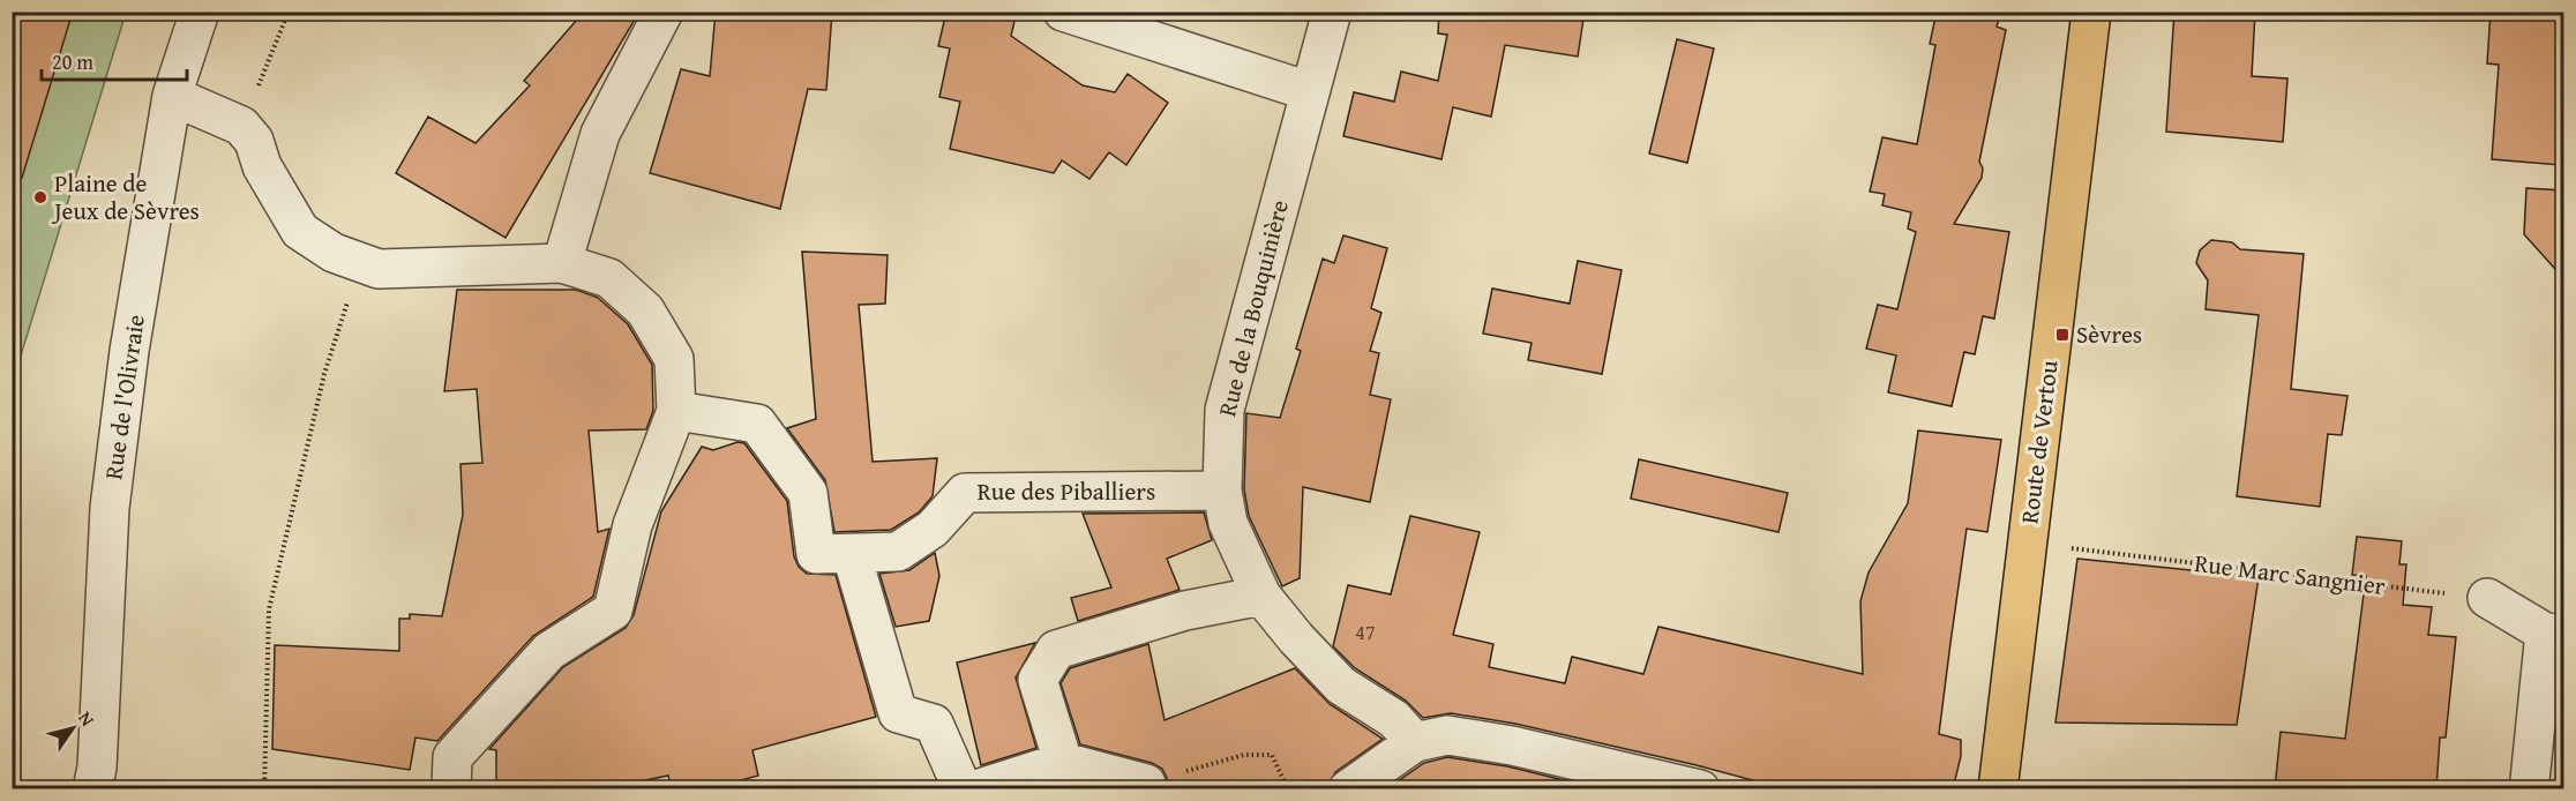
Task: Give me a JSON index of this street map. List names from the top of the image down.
{
  "streets": {
    "main road": ["Route de Vertou"],
    "street": ["Rue de la Bouquinière", "Rue de l'Olivraie", "Rue des Piballiers"],
    "path": ["Rue Marc Sangnier"]
  },
  "crossings": [
    ["Rue de la Bouquinière", "Rue des Piballiers"],
    ["Route de Vertou", "Rue Marc Sangnier"]
  ],
  "places": {
    "other": ["Plaine de Jeux de Sèvres"],
    "transit": ["Sèvres"]
  },
  "house_numbers": ["47"],
  "scale_bar": "20 m",
  "north": "top right"
}
